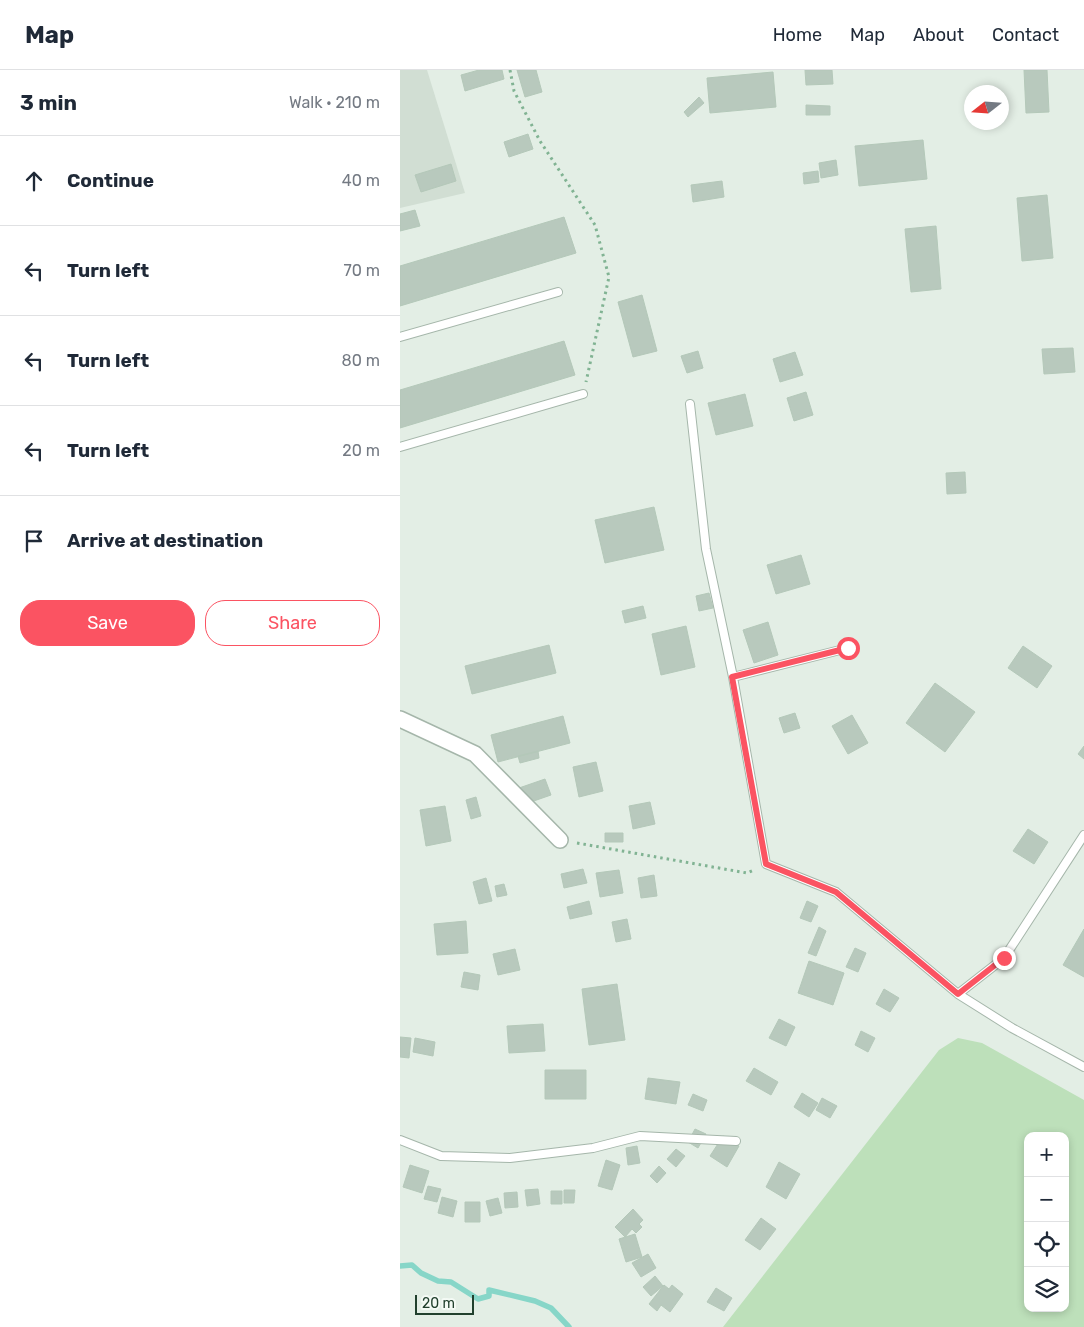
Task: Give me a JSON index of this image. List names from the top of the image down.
{
  "scale_bar": "20 m",
  "north": "left",
  "page": {
    "header": "Map",
    "nav": [
      "Home",
      "Map",
      "About",
      "Contact"
    ],
    "heading": ["3 min", "Walk · 210 m"],
    "list": [
      ["Continue", "40 m"],
      ["Turn left", "70 m"],
      ["Turn left", "80 m"],
      ["Turn left", "20 m"],
      "Arrive at destination"
    ],
    "buttons": ["Save", "Share"],
    "map_buttons": ["+", "−"],
    "scale": "20 m"
  }
}
